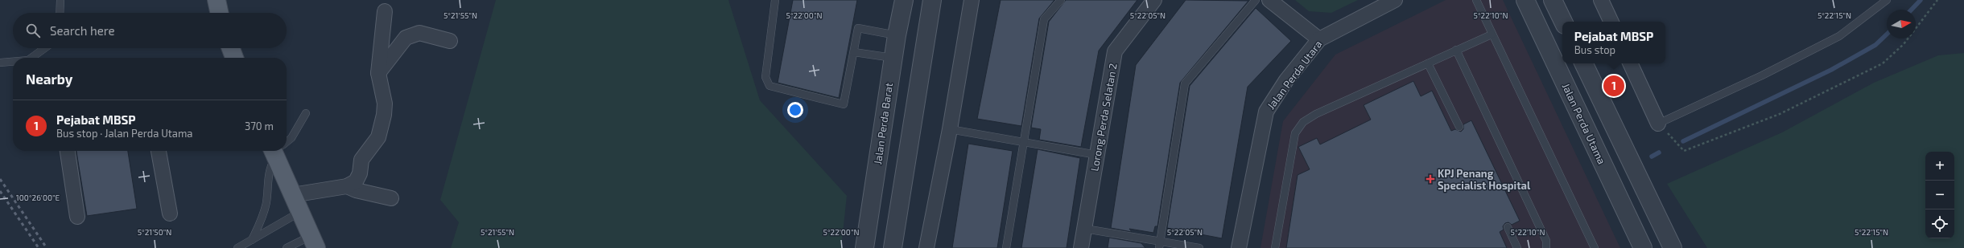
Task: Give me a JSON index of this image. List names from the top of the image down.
{
  "streets": {
    "street": [
      "Jalan Perda Utara",
      "Lorong Perda Selatan 2",
      "Jalan Perda Barat",
      "Jalan Perda Utama"
    ]
  },
  "places": {
    "health": ["KPJ Penang Specialist Hospital"]
  },
  "north": "right",
  "page": {
    "search": "Search here",
    "popup": ["Pejabat MBSP", "Bus stop"],
    "heading": "Nearby",
    "pins": "1",
    "list": [
      {
        "mark": "1",
        "name": "Pejabat MBSP",
        "note": "Bus stop · Jalan Perda Utama",
        "value": "370 m"
      }
    ],
    "map_buttons": ["+", "−"]
  },
  "coordinates": [
    "5°21'55\"N",
    "5°22'00\"N",
    "5°22'05\"N",
    "5°22'10\"N",
    "5°22'15\"N",
    "100°26'00\"E",
    "5°21'50\"N"
  ]
}
